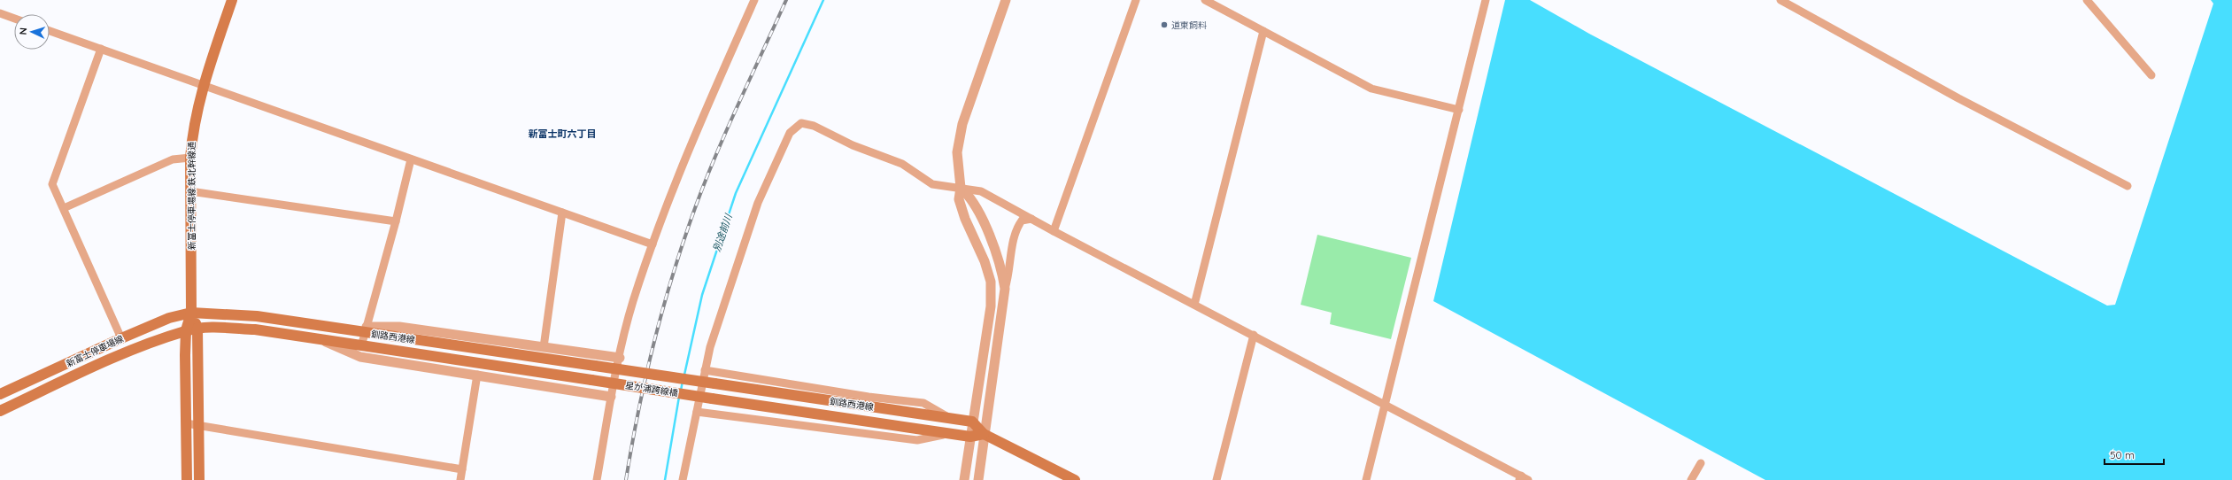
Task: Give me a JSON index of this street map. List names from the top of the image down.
{
  "streets": {
    "main road": [
      "新富士停車場線:鉄北幹線通",
      "釧路西港線",
      "新富士停車場線",
      "星が浦跨線橋"
    ]
  },
  "crossings": [
    ["新富士停車場線:鉄北幹線通", "釧路西港線"],
    ["新富士停車場線:鉄北幹線通", "新富士停車場線"],
    ["釧路西港線", "新富士停車場線"],
    ["釧路西港線", "星が浦跨線橋"]
  ],
  "districts": ["新富士町六丁目"],
  "water": ["別途前川"],
  "places": ["道東飼料"],
  "scale_bar": "50 m",
  "north": "left"
}
